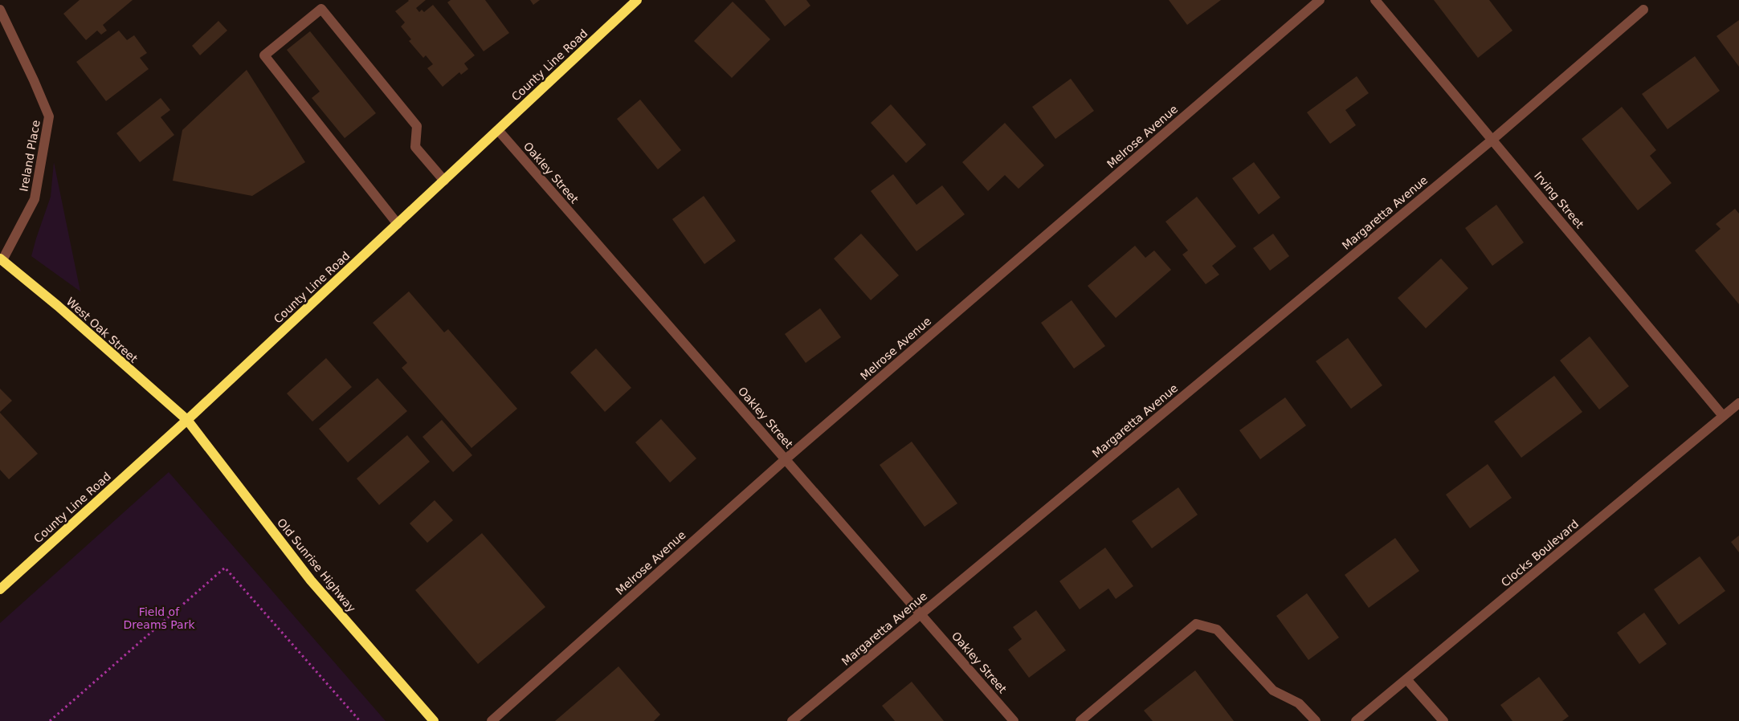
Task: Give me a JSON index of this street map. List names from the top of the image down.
{
  "streets": {
    "main road": ["County Line Road", "West Oak Street", "Old Sunrise Highway"],
    "street": [
      "Melrose Avenue",
      "Ireland Place",
      "Oakley Street",
      "Irving Street",
      "Margaretta Avenue",
      "Clocks Boulevard"
    ]
  },
  "crossings": [
    ["County Line Road", "Oakley Street"],
    ["County Line Road", "West Oak Street"],
    ["County Line Road", "Old Sunrise Highway"],
    ["Melrose Avenue", "Oakley Street"],
    ["Ireland Place", "West Oak Street"],
    ["Oakley Street", "Margaretta Avenue"],
    ["Irving Street", "Margaretta Avenue"],
    ["Irving Street", "Clocks Boulevard"],
    ["West Oak Street", "Old Sunrise Highway"]
  ],
  "parks": ["Field of Dreams Park"]
}
